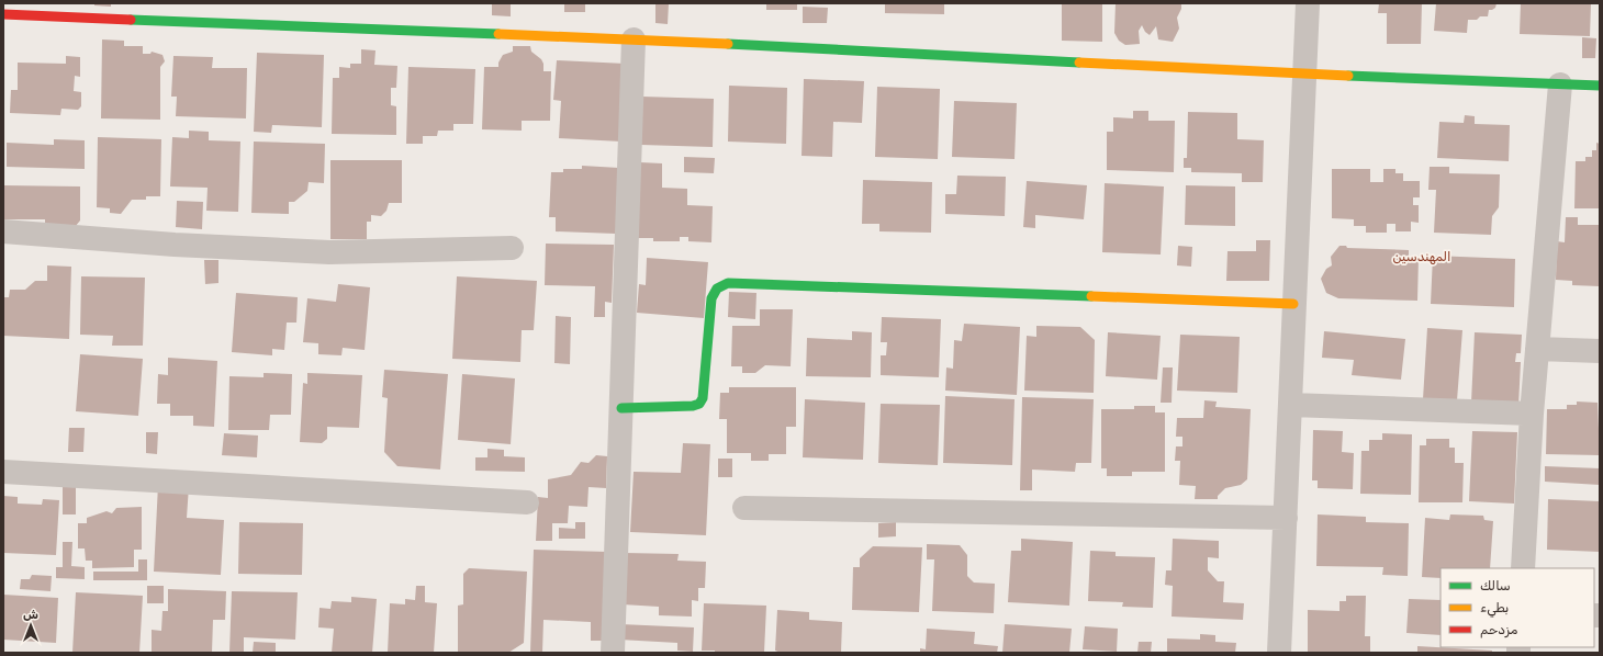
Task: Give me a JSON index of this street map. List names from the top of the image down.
{
  "districts": ["المهندسين"],
  "legend": ["سالك", "بطيء", "مزدحم"],
  "north": "top"
}
